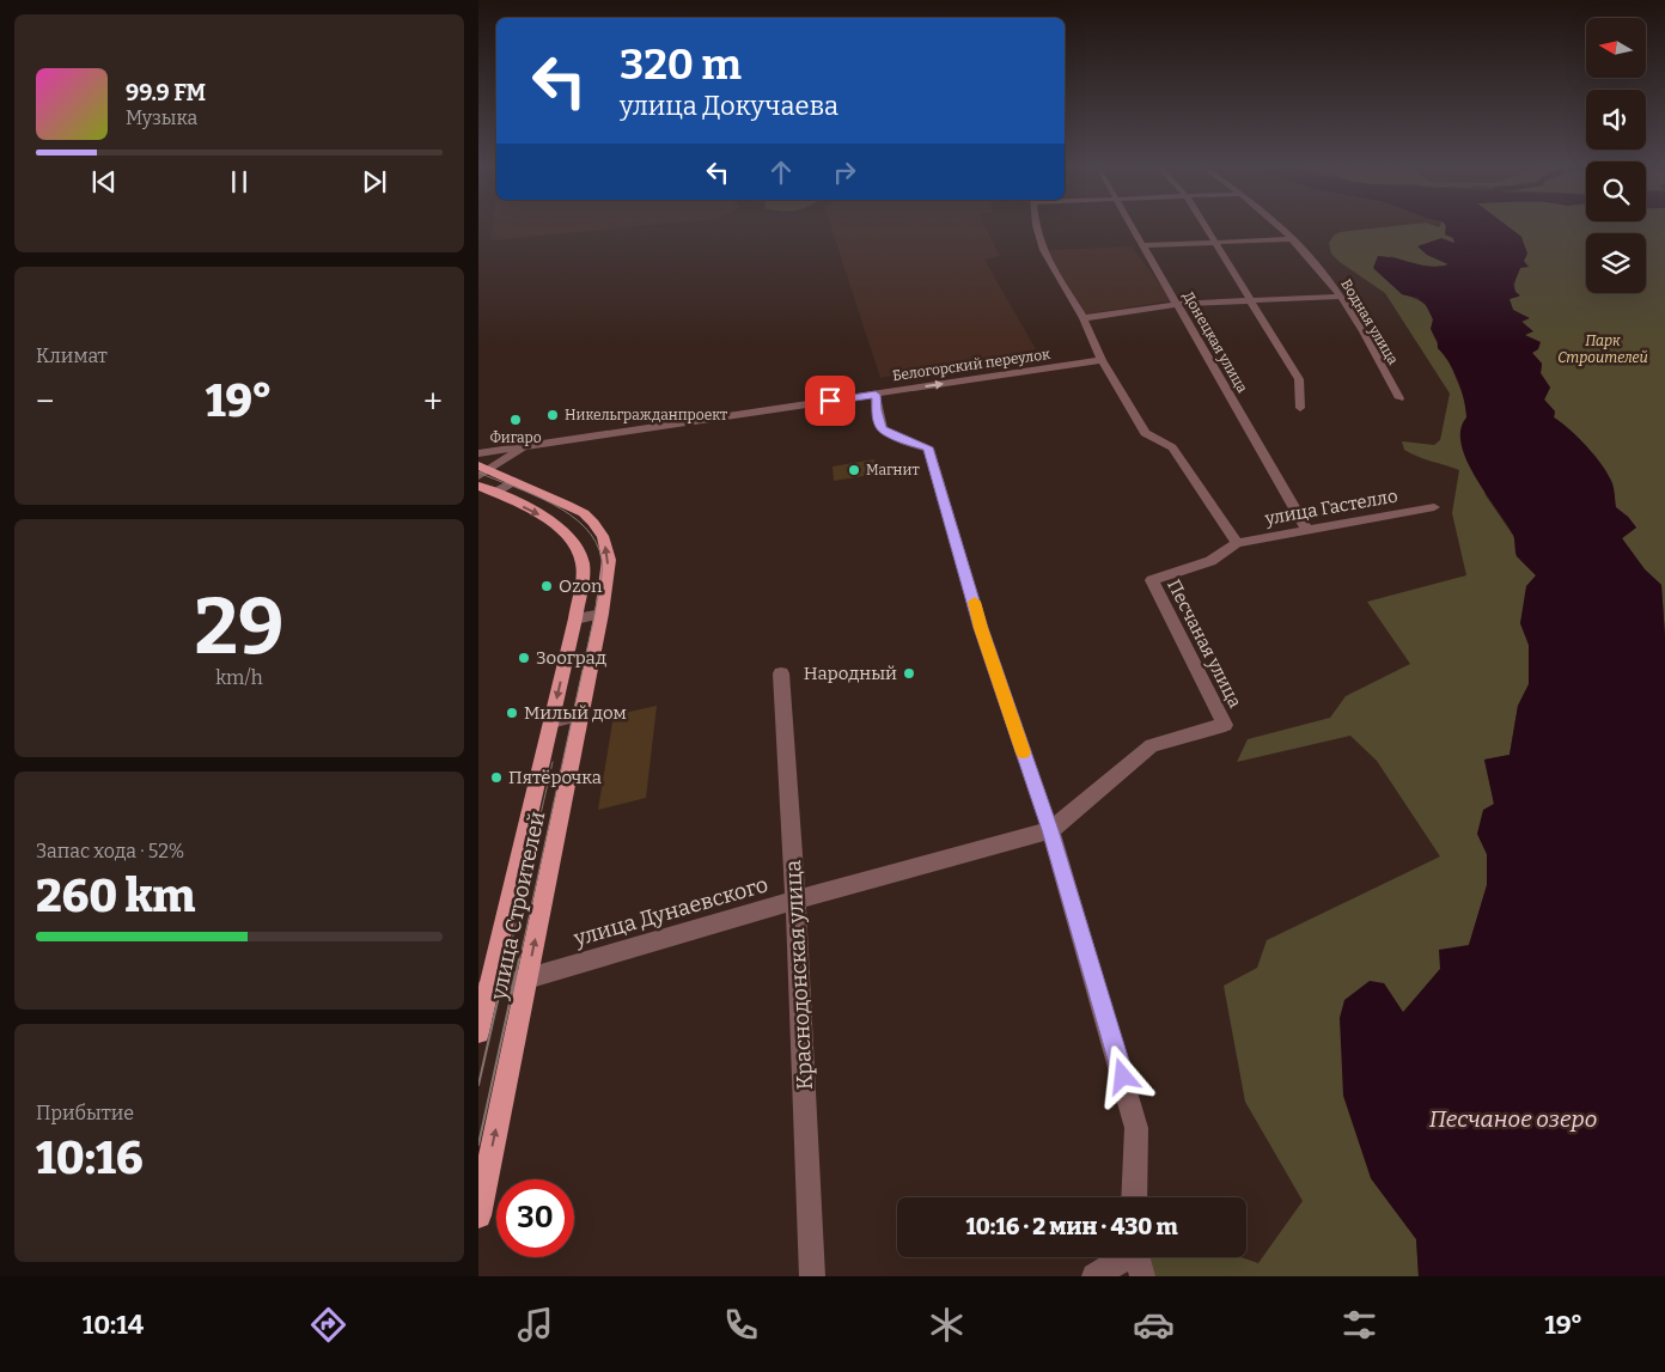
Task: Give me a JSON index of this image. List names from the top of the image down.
{
  "streets": {
    "main road": ["улица Строителей"],
    "street": [
      "Водная улица",
      "Донецкая улица",
      "Белогорский переулок",
      "улица Гастелло",
      "Песчаная улица",
      "улица Дунаевского",
      "Краснодонская улица"
    ]
  },
  "crossings": [
    ["Донецкая улица", "улица Гастелло"],
    ["улица Гастелло", "Песчаная улица"],
    ["Песчаная улица", "улица Дунаевского"],
    ["улица Строителей", "улица Дунаевского"],
    ["улица Дунаевского", "Краснодонская улица"]
  ],
  "one_way": ["Белогорский переулок"],
  "water": ["Песчаное озеро"],
  "parks": ["Парк Строителей"],
  "places": [
    "Никельгражданпроект",
    "Фигаро",
    "Магнит",
    "Ozon",
    "Зооград",
    "Народный",
    "Милый дом",
    "Пятёрочка"
  ],
  "north": "left",
  "page": {
    "turn": ["320 m", "улица Докучаева"],
    "song": ["99.9 FM", "Музыка"],
    "tile": [
      "Климат",
      ["29", "km/h"],
      ["Запас хода · 52%", "260 km"],
      ["Прибытие", "10:16"]
    ],
    "heat": ["−", "19°", "+"],
    "limit": "30",
    "trip": "10:16 · 2 мин · 430 m",
    "tabs": ["10:14", "19°"]
  }
}
